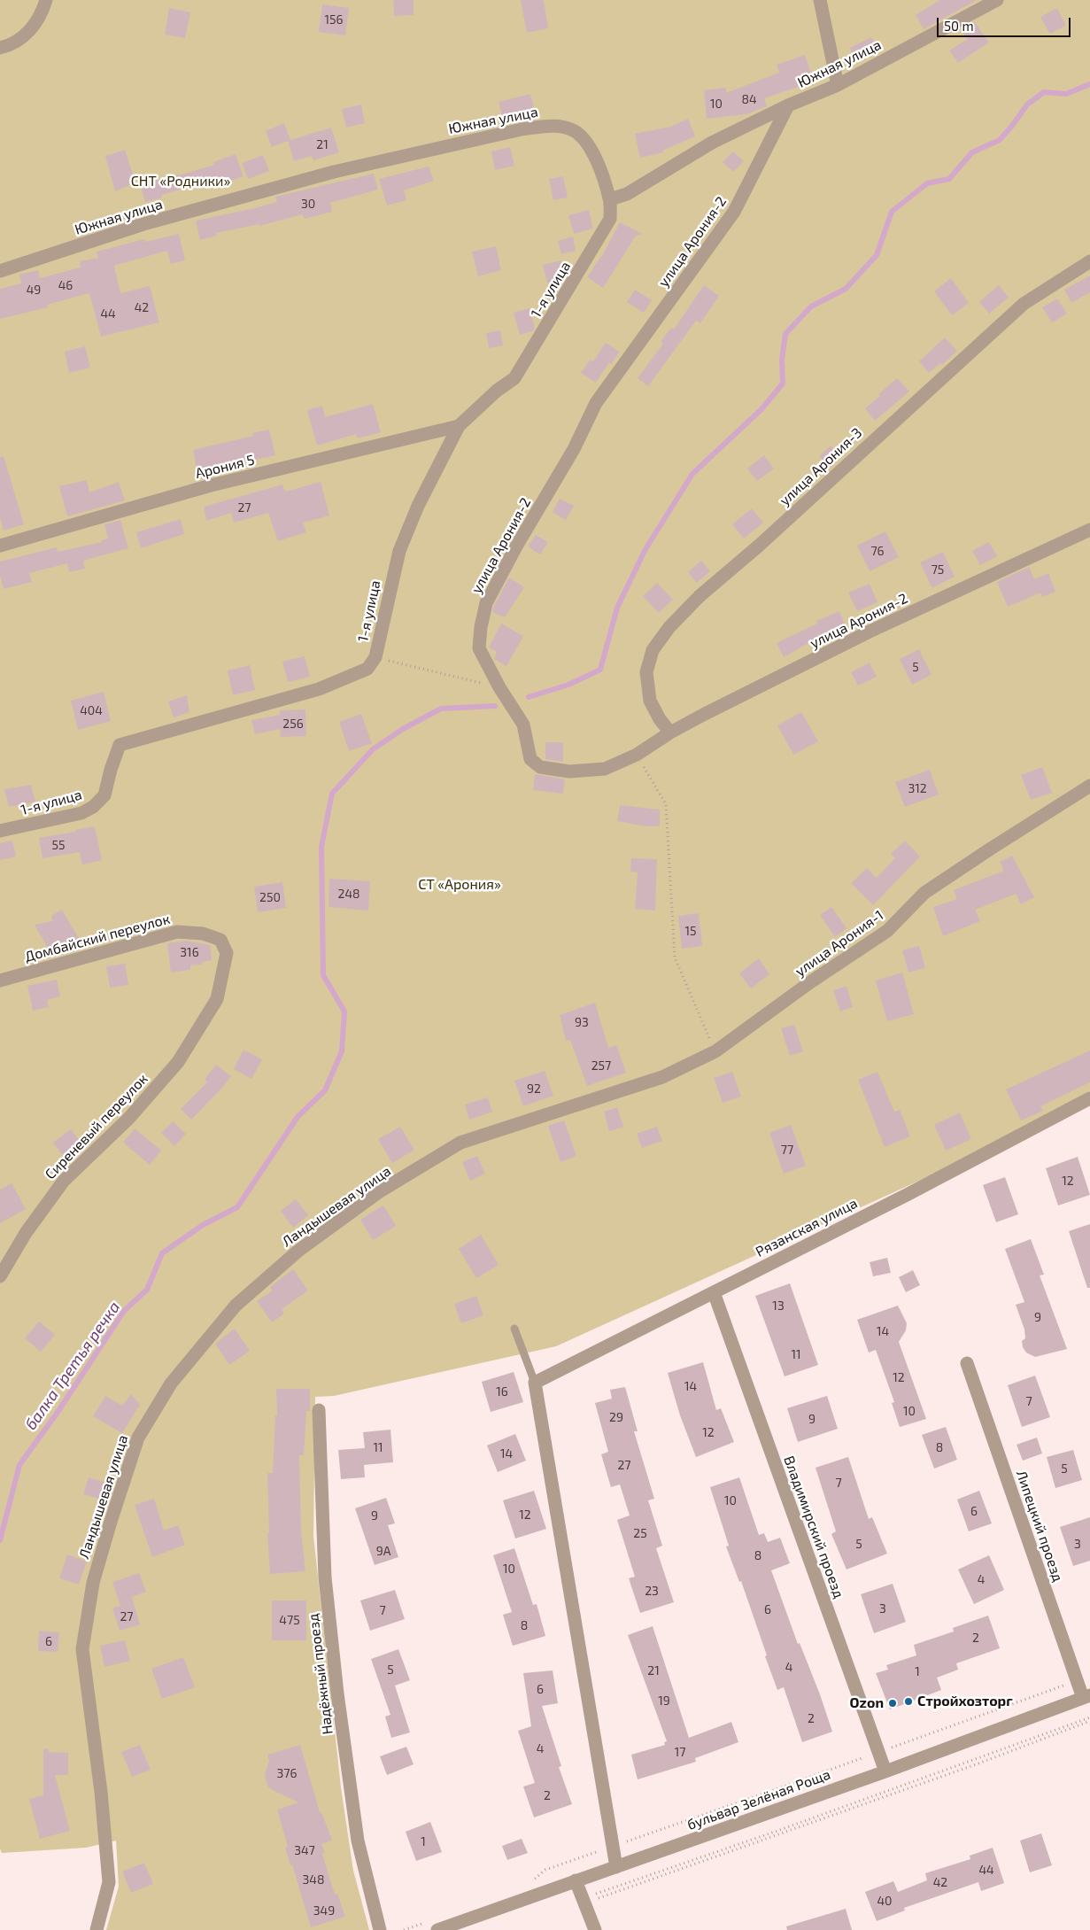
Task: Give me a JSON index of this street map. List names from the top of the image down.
{
  "streets": {
    "street": [
      "Южная улица",
      "улица Арония-2",
      "1-я улица",
      "Арония 5",
      "улица Арония-3",
      "Домбайский переулок",
      "улица Арония-1",
      "Сиреневый переулок",
      "Ландышевая улица",
      "Рязанская улица",
      "Липецкий проезд",
      "Владимирский проезд",
      "Надёжный проезд",
      "бульвар Зелёная Роща"
    ]
  },
  "crossings": [
    ["Южная улица", "улица Арония-2"],
    ["Южная улица", "1-я улица"],
    ["улица Арония-2", "улица Арония-3"],
    ["1-я улица", "Арония 5"],
    ["Домбайский переулок", "Сиреневый переулок"],
    ["улица Арония-1", "Ландышевая улица"],
    ["Рязанская улица", "Владимирский проезд"],
    ["Липецкий проезд", "бульвар Зелёная Роща"],
    ["Владимирский проезд", "бульвар Зелёная Роща"]
  ],
  "water": ["балка Третья речка"],
  "parks": ["СНТ «Родники»", "СТ «Арония»"],
  "places": ["Стройхозторг", "Ozon"],
  "house_numbers": [
    "156",
    "84",
    "10",
    "21",
    "30",
    "46",
    "49",
    "42",
    "44",
    "27",
    "76",
    "75",
    "5",
    "404",
    "256",
    "312",
    "55",
    "248",
    "250",
    "15",
    "316",
    "93",
    "257",
    "92",
    "77",
    "12",
    "13",
    "9",
    "14",
    "11",
    "12",
    "14",
    "16",
    "7",
    "10",
    "29",
    "9",
    "12",
    "11",
    "8",
    "14",
    "27",
    "5",
    "7",
    "10",
    "6",
    "12",
    "9",
    "25",
    "5",
    "3",
    "9А",
    "8",
    "10",
    "4",
    "23",
    "3",
    "6",
    "7",
    "27",
    "475",
    "8",
    "2",
    "6",
    "4",
    "5",
    "21",
    "1",
    "6",
    "19",
    "2",
    "4",
    "17",
    "376",
    "2",
    "1",
    "347",
    "44",
    "348",
    "42",
    "40",
    "349"
  ],
  "scale_bar": "50 m"
}
